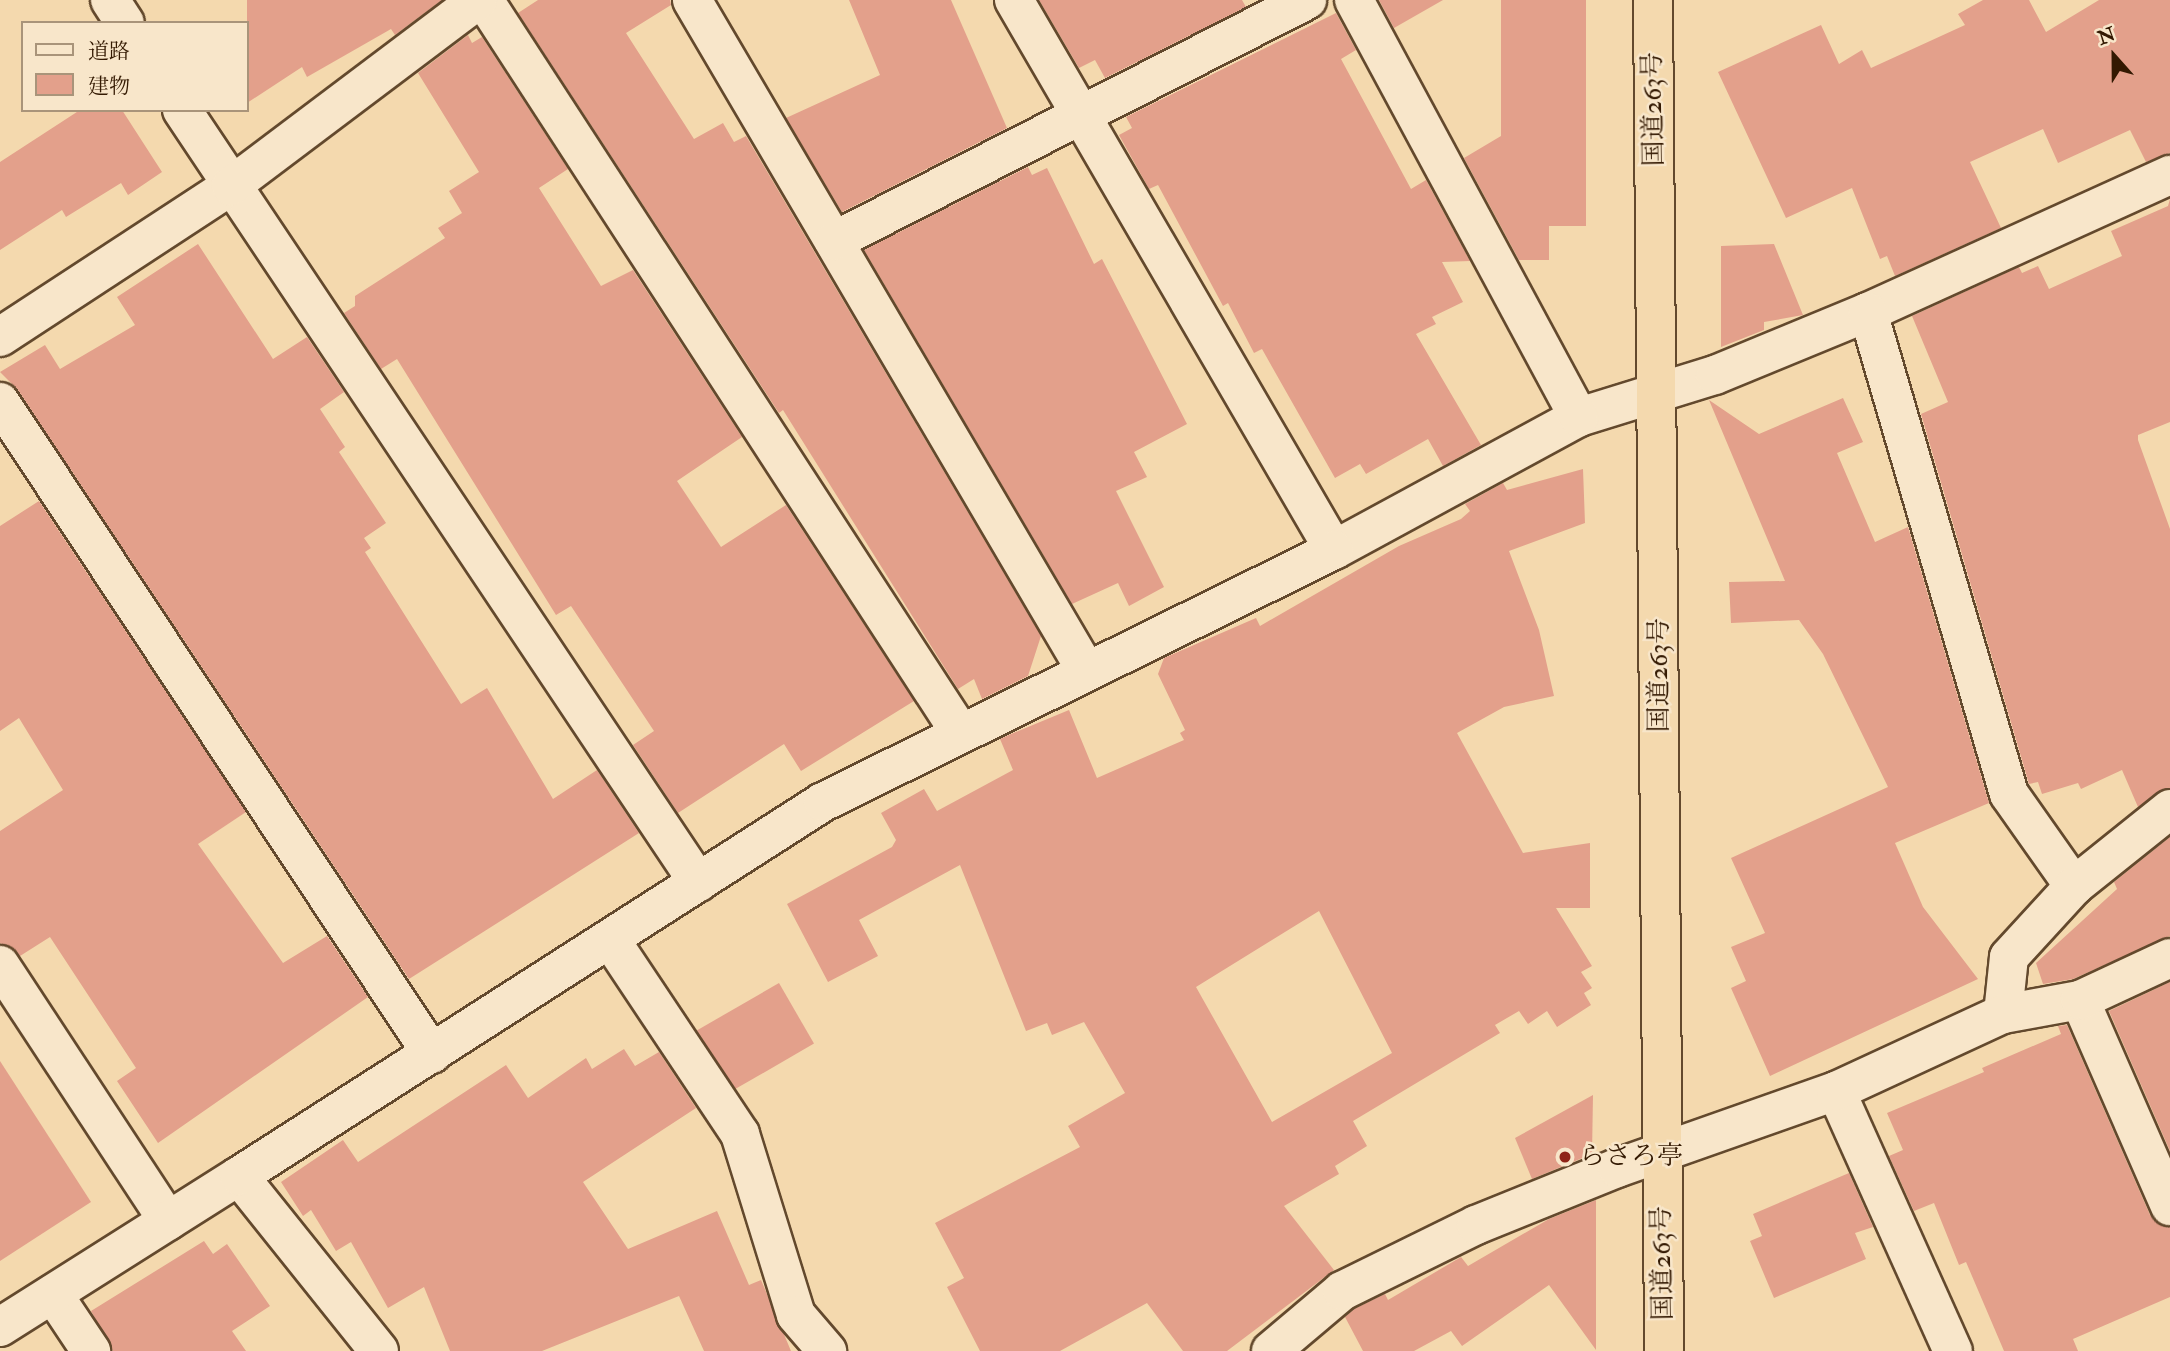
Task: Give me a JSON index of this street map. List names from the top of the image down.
{
  "streets": {
    "highway": ["国道263号"]
  },
  "places": ["らさろ亭"],
  "legend": ["道路", "建物"],
  "north": "top"
}
